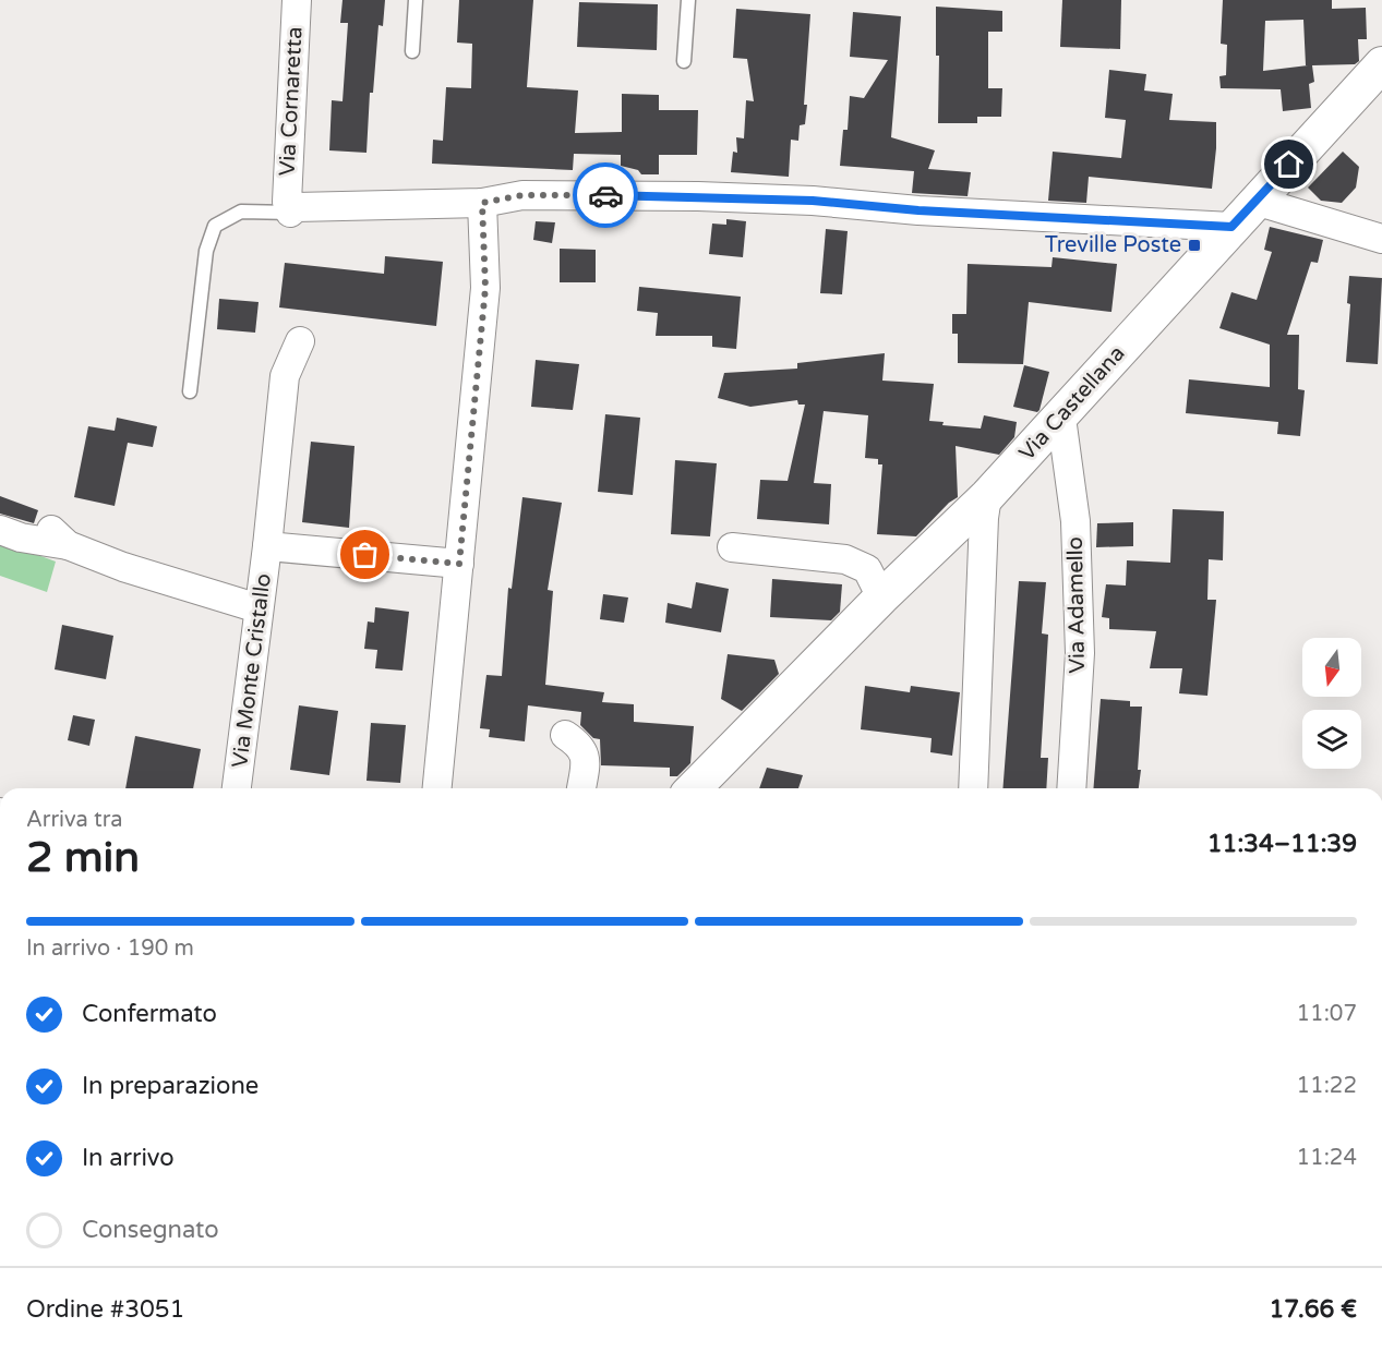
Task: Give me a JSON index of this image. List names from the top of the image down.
{
  "streets": {
    "street": [
      "Via Cornaretta",
      "Via Castellana",
      "Via Adamello",
      "Via Monte Cristallo"
    ]
  },
  "crossings": [
    ["Via Castellana", "Via Adamello"]
  ],
  "places": {
    "transit": ["Treville Poste"]
  },
  "north": "bottom",
  "page": {
    "heading": ["2 min", "Arriva tra", "11:34–11:39"],
    "panel": ["Ordine #3051", "17.66 €"],
    "bar": "In arrivo · 190 m",
    "list": [
      ["Confermato", "11:07"],
      ["In preparazione", "11:22"],
      ["In arrivo", "11:24"],
      "Consegnato"
    ]
  }
}
